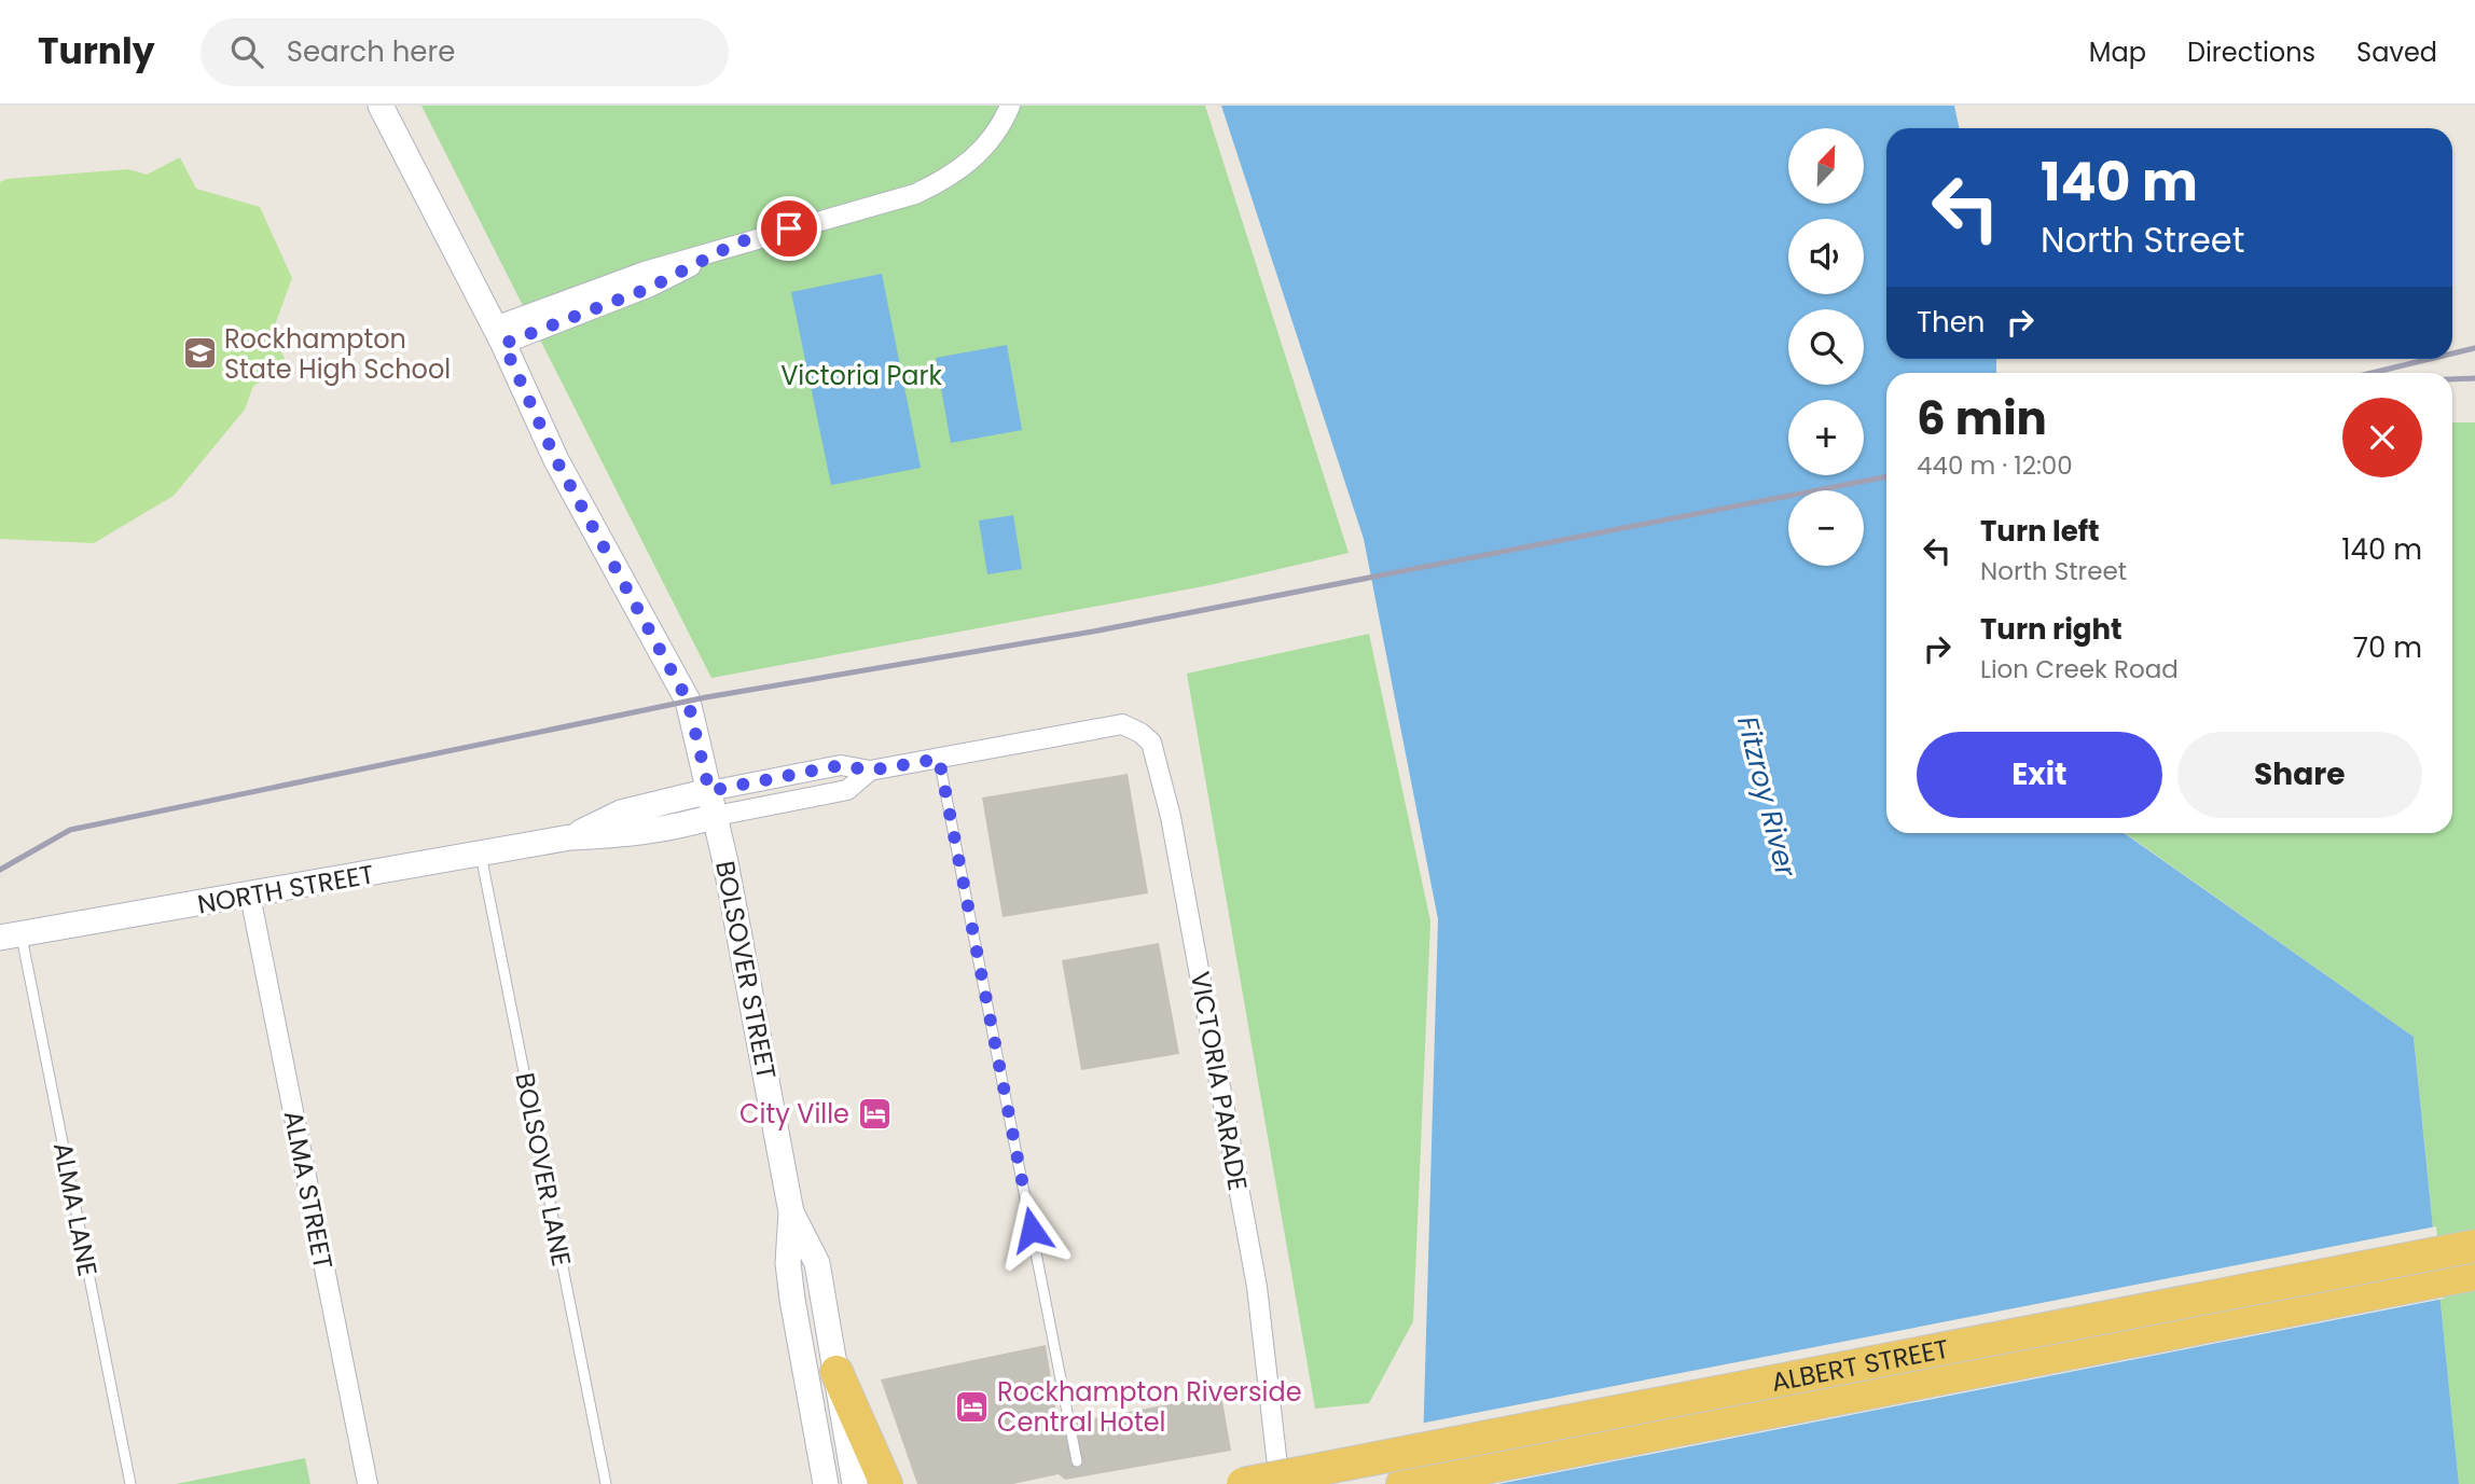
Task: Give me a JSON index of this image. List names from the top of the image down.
{
  "streets": {
    "highway": ["ALBERT STREET"],
    "street": [
      "NORTH STREET",
      "BOLSOVER STREET",
      "VICTORIA PARADE",
      "ALMA STREET"
    ],
    "lane": ["BOLSOVER LANE", "ALMA LANE"]
  },
  "crossings": [
    ["NORTH STREET", "BOLSOVER STREET"],
    ["NORTH STREET", "VICTORIA PARADE"],
    ["NORTH STREET", "BOLSOVER LANE"],
    ["NORTH STREET", "ALMA STREET"],
    ["NORTH STREET", "ALMA LANE"]
  ],
  "water": ["Fitzroy River"],
  "parks": ["Victoria Park"],
  "places": {
    "school or university": ["Rockhampton State High School"],
    "hotel": ["City Ville", "Rockhampton Riverside Central Hotel"]
  },
  "north": "top right",
  "page": {
    "header": "Turnly",
    "search": "Search here",
    "nav": ["Map", "Directions", "Saved"],
    "map_buttons": ["+", "−"],
    "turn": ["140 m", "North Street"],
    "then": "Then",
    "heading": ["6 min", "440 m · 12:00"],
    "list": [
      {
        "name": "Turn left",
        "note": "North Street",
        "value": "140 m"
      },
      {
        "name": "Turn right",
        "note": "Lion Creek Road",
        "value": "70 m"
      }
    ],
    "buttons": ["Exit", "Share"]
  }
}
